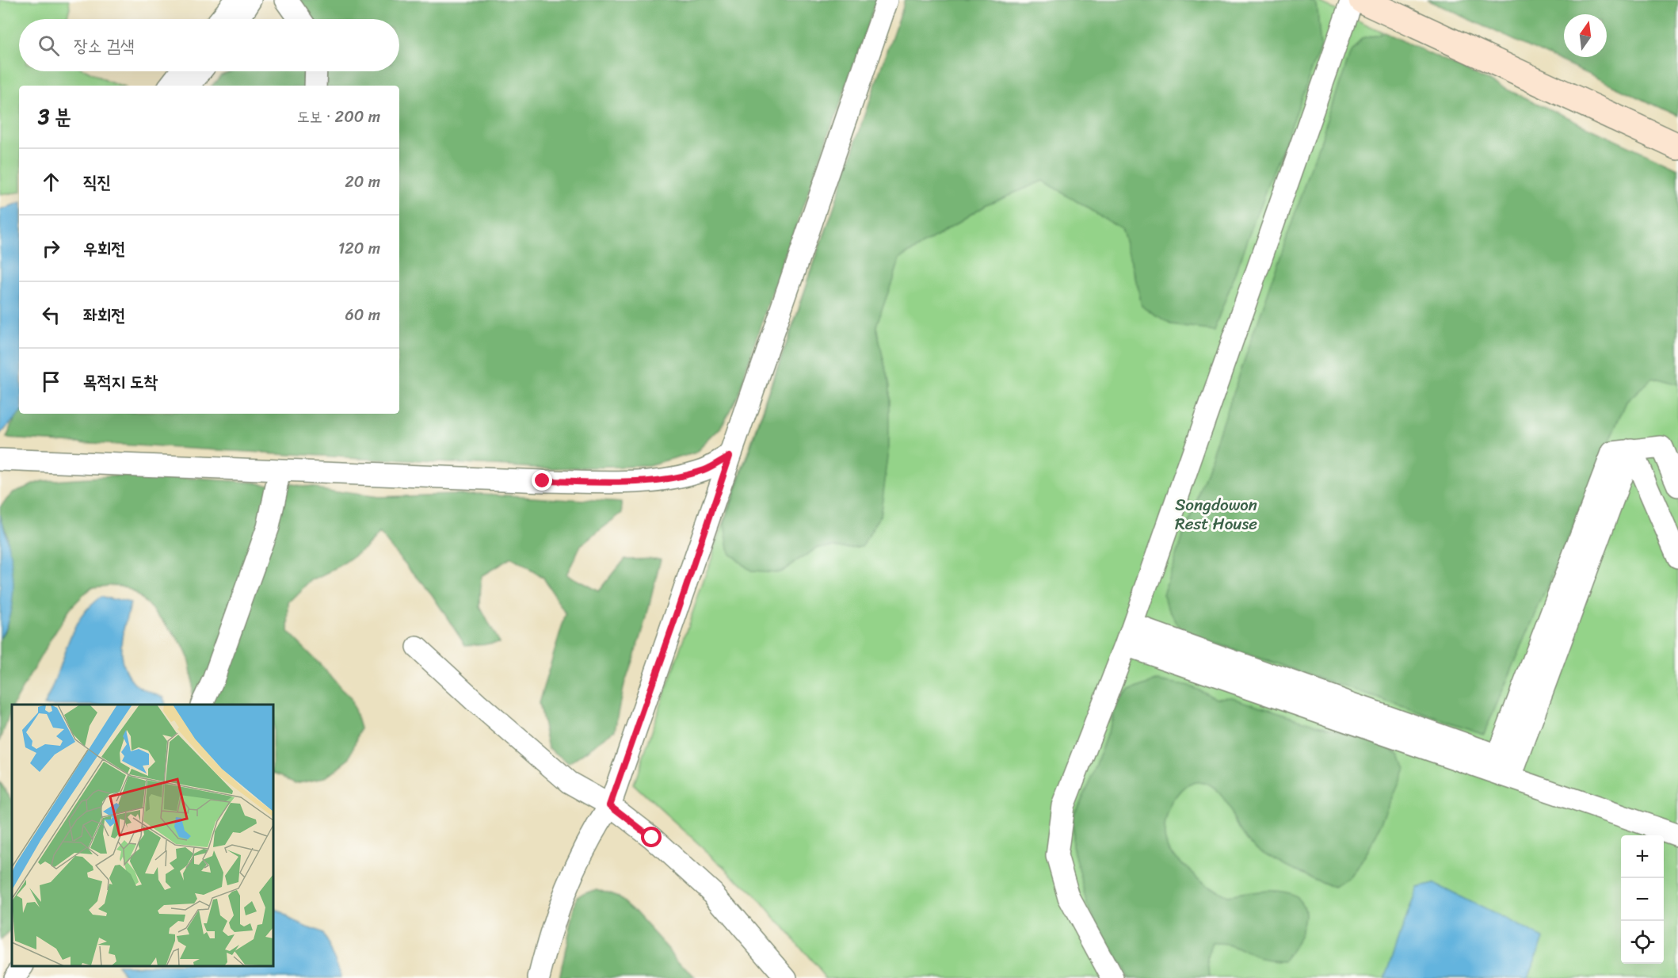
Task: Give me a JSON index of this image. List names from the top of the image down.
{
  "parks": ["Songdowon Rest House"],
  "north": "top",
  "page": {
    "search": "장소 검색",
    "heading": ["3 분", "도보 · 200 m"],
    "list": [
      ["직진", "20 m"],
      ["우회전", "120 m"],
      ["좌회전", "60 m"],
      "목적지 도착"
    ],
    "map_buttons": ["+", "−"]
  }
}
